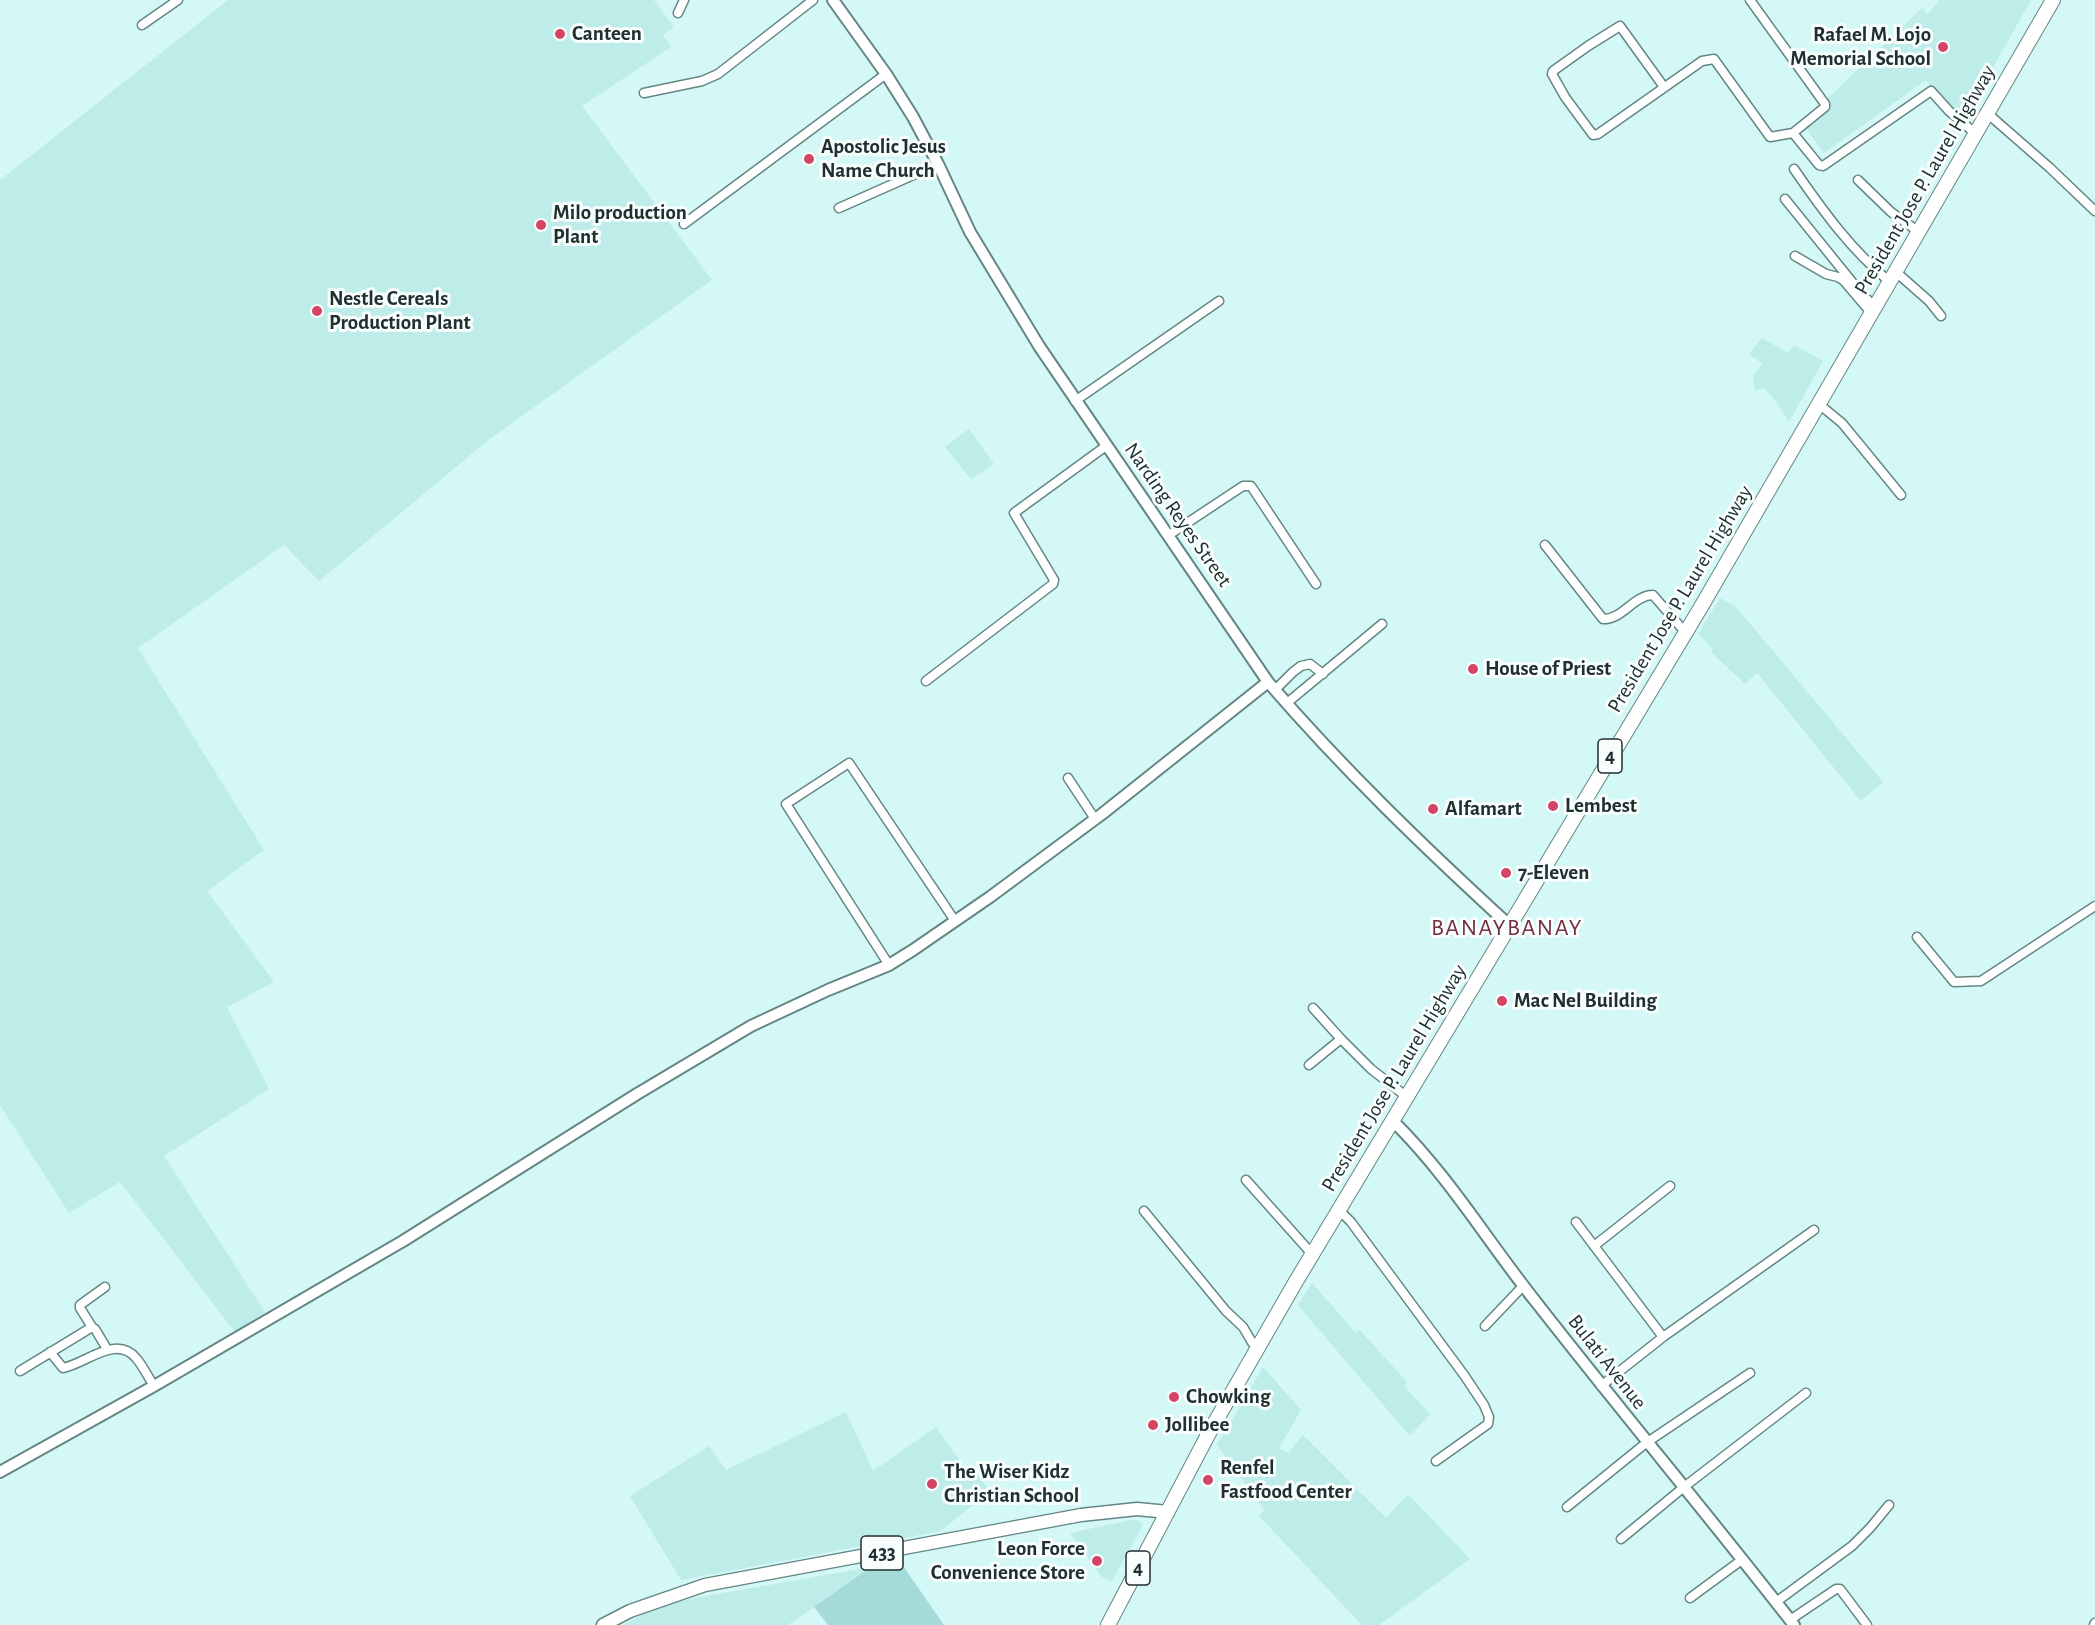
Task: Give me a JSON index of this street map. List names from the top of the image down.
{
  "streets": {
    "highway": ["President Jose P. Laurel Highway", "4"],
    "main road": ["433"],
    "street": ["Narding Reyes Street", "Bulati Avenue"]
  },
  "crossings": [
    ["President Jose P. Laurel Highway", "Narding Reyes Street"],
    ["President Jose P. Laurel Highway", "Bulati Avenue"],
    ["President Jose P. Laurel Highway", "433"]
  ],
  "districts": ["BANAYBANAY"],
  "places": [
    "Canteen",
    "Rafael M. Lojo Memorial School",
    "Apostolic Jesus Name Church",
    "Milo production Plant",
    "Nestle Cereals Production Plant",
    "House of Priest",
    "Lembest",
    "Alfamart",
    "7-Eleven",
    "Mac Nel Building",
    "Chowking",
    "Jollibee",
    "Renfel Fastfood Center",
    "The Wiser Kidz Christian School",
    "Leon Force Convenience Store"
  ]
}
